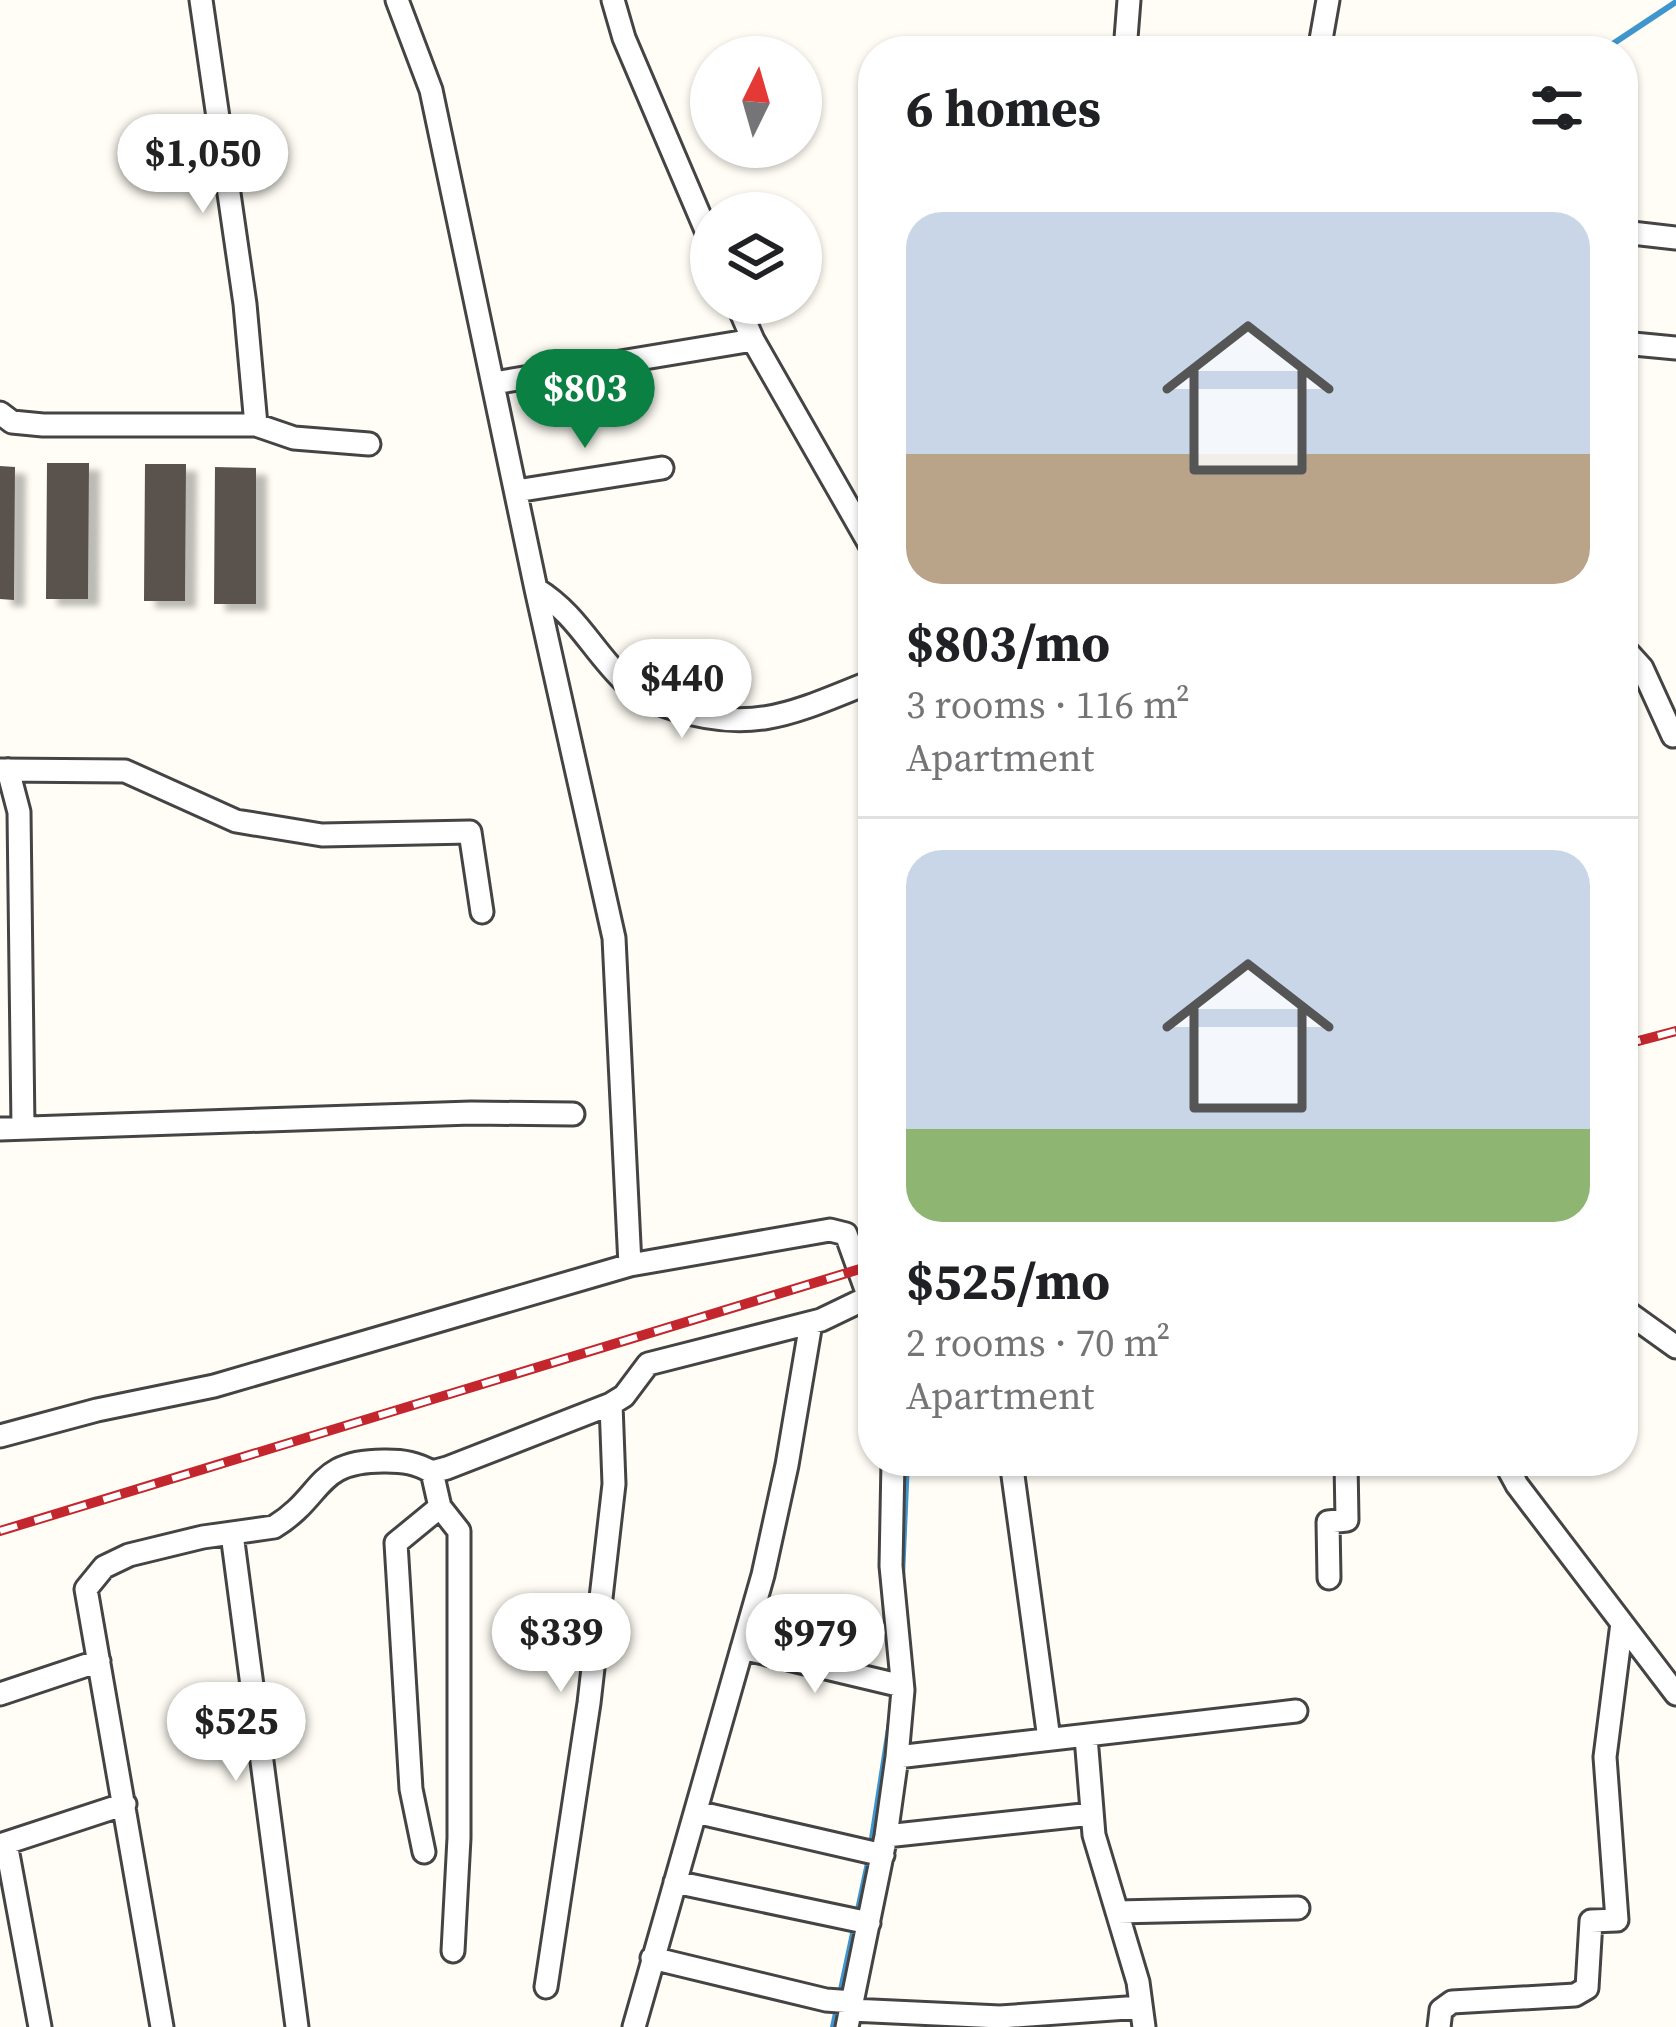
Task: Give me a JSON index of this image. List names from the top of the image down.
{
  "north": "top",
  "page": {
    "heading": "6 homes",
    "price": [
      "$1,050",
      "$803",
      "$440",
      "$339",
      "$979",
      "$525"
    ],
    "list": [
      {
        "name": "$803/mo",
        "note": "3 rooms · 116 m² · Apartment"
      },
      {
        "name": "$525/mo",
        "note": "2 rooms · 70 m² · Apartment"
      }
    ]
  }
}
